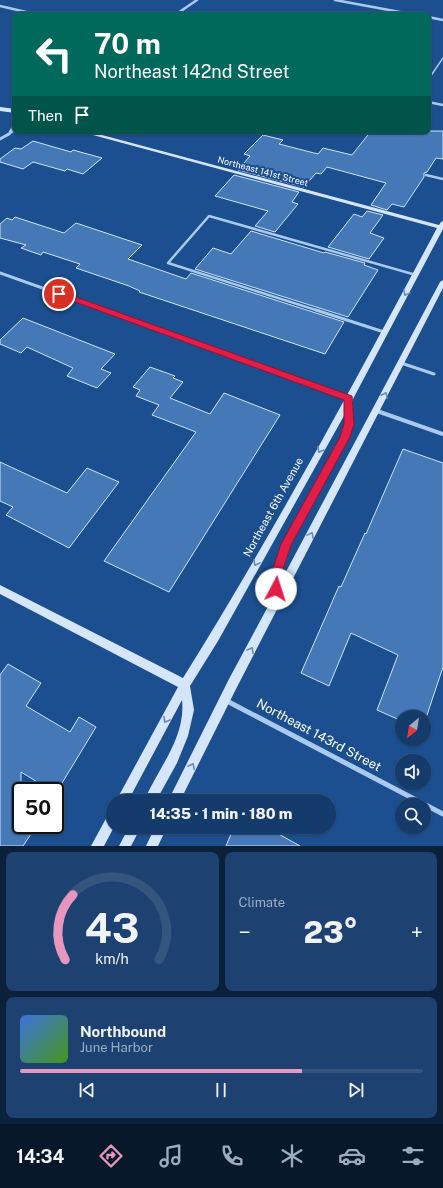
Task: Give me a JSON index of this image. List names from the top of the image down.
{
  "streets": {
    "main road": ["Northeast 141st Street", "Northeast 6th Avenue"],
    "street": ["Northeast 143rd Street"]
  },
  "crossings": [
    ["Northeast 141st Street", "Northeast 6th Avenue"]
  ],
  "north": "bottom left",
  "page": {
    "turn": ["70 m", "Northeast 142nd Street"],
    "then": "Then",
    "limit": "50",
    "trip": "14:35 · 1 min · 180 m",
    "tile": "Climate",
    "heat": ["−", "23°", "+"],
    "song": ["Northbound", "June Harbor"],
    "tabs": "14:34",
    "gauge": ["43", "km/h"]
  }
}
